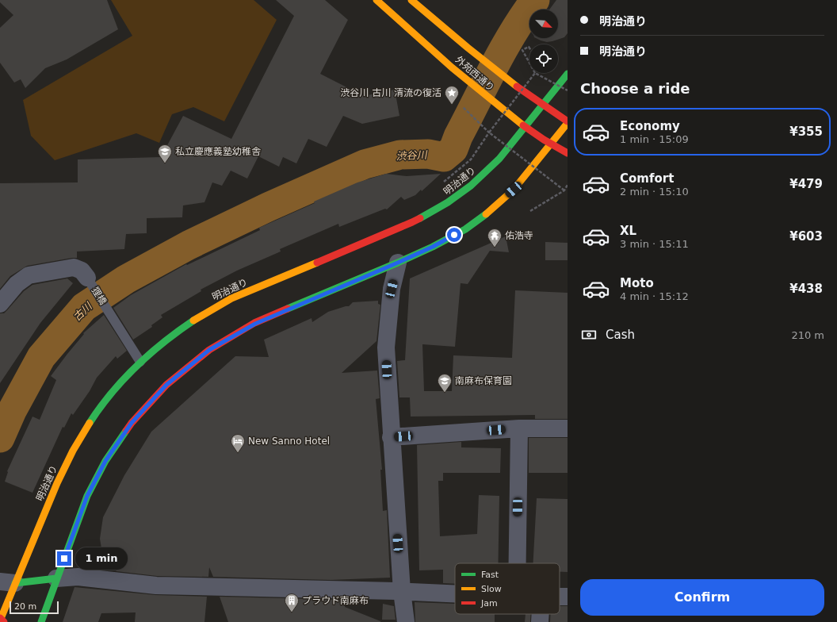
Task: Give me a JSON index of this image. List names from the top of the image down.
{
  "streets": {
    "main road": ["外苑西通り", "明治通り"],
    "lane": ["狸橋"]
  },
  "crossings": [
    ["外苑西通り", "明治通り"],
    ["明治通り", "狸橋"]
  ],
  "water": ["渋谷川", "古川"],
  "places": {
    "place": ["渋谷川 古川 清流の復活"],
    "school or university": ["私立慶應義塾幼稚舎", "南麻布保育園"],
    "temple": ["佑浩寺"],
    "hotel": ["New Sanno Hotel"],
    "building": ["プラウド南麻布"]
  },
  "legend": ["Fast", "Slow", "Jam"],
  "scale_bar": "20 m",
  "north": "bottom right",
  "page": {
    "banner": ["明治通り", "明治通り"],
    "heading": "Choose a ride",
    "list": [
      {
        "name": "Economy",
        "note": "1 min · 15:09",
        "value": "¥355"
      },
      {
        "name": "Comfort",
        "note": "2 min · 15:10",
        "value": "¥479"
      },
      {
        "name": "XL",
        "note": "3 min · 15:11",
        "value": "¥603"
      },
      {
        "name": "Moto",
        "note": "4 min · 15:12",
        "value": "¥438"
      }
    ],
    "pay": ["Cash", "210 m"],
    "bubble": "1 min",
    "buttons": "Confirm",
    "scale": "20 m"
  }
}
